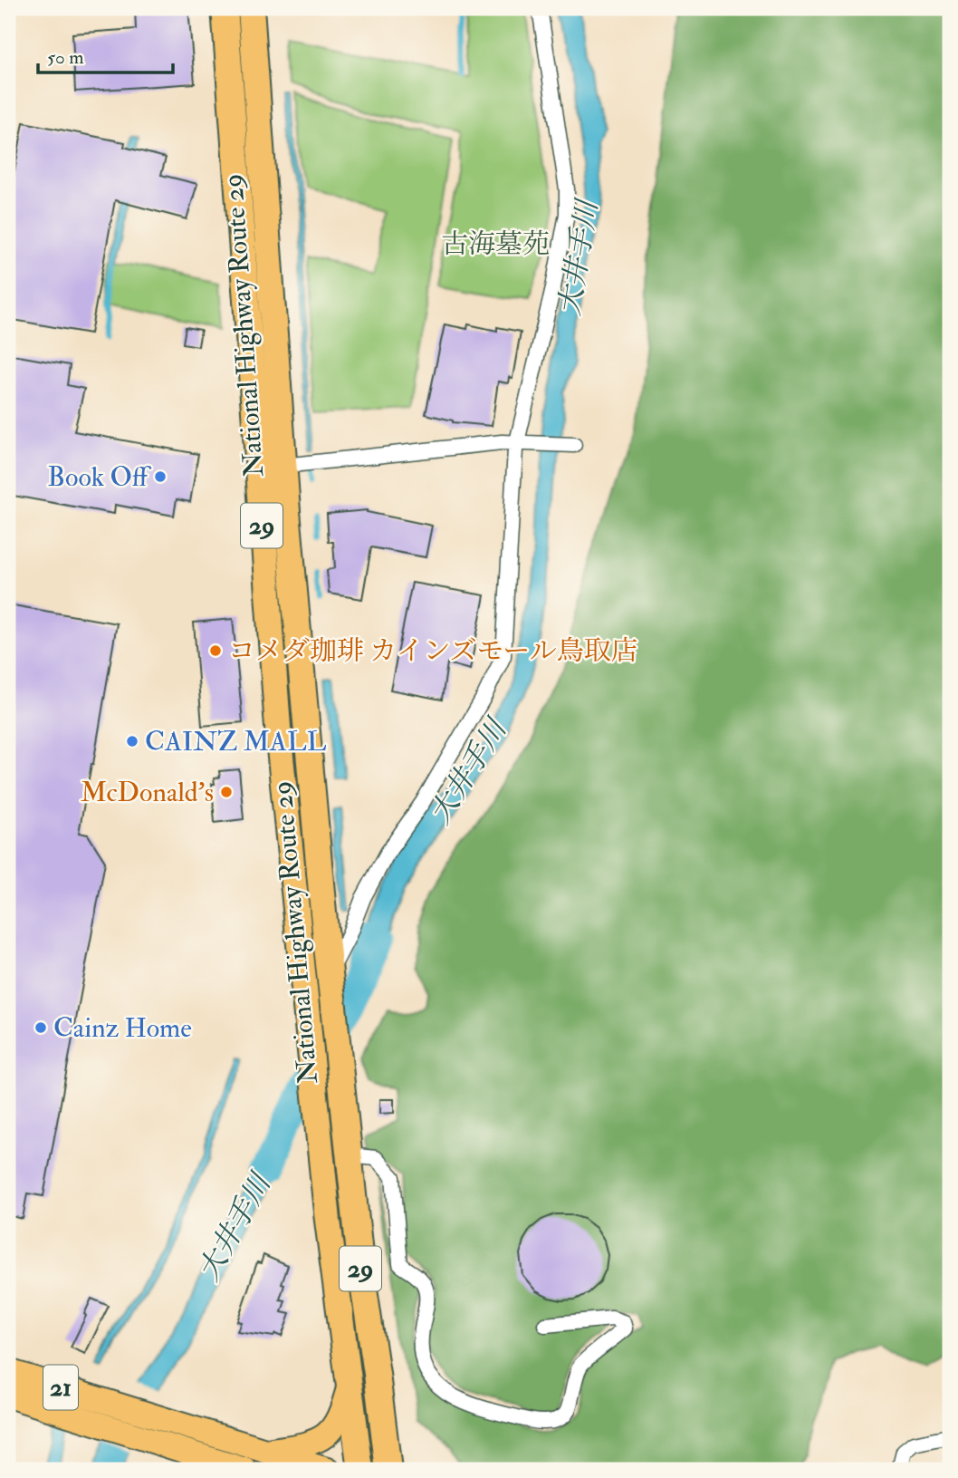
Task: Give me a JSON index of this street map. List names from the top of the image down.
{
  "streets": {
    "highway": ["National Highway Route 29", "29"],
    "main road": ["21"]
  },
  "water": ["大井手川"],
  "parks": ["古海墓苑"],
  "places": [
    "Book Off",
    "コメダ珈琲 カインズモール鳥取店",
    "CAINZ MALL",
    "McDonald's",
    "Cainz Home"
  ],
  "scale_bar": "50 m"
}
